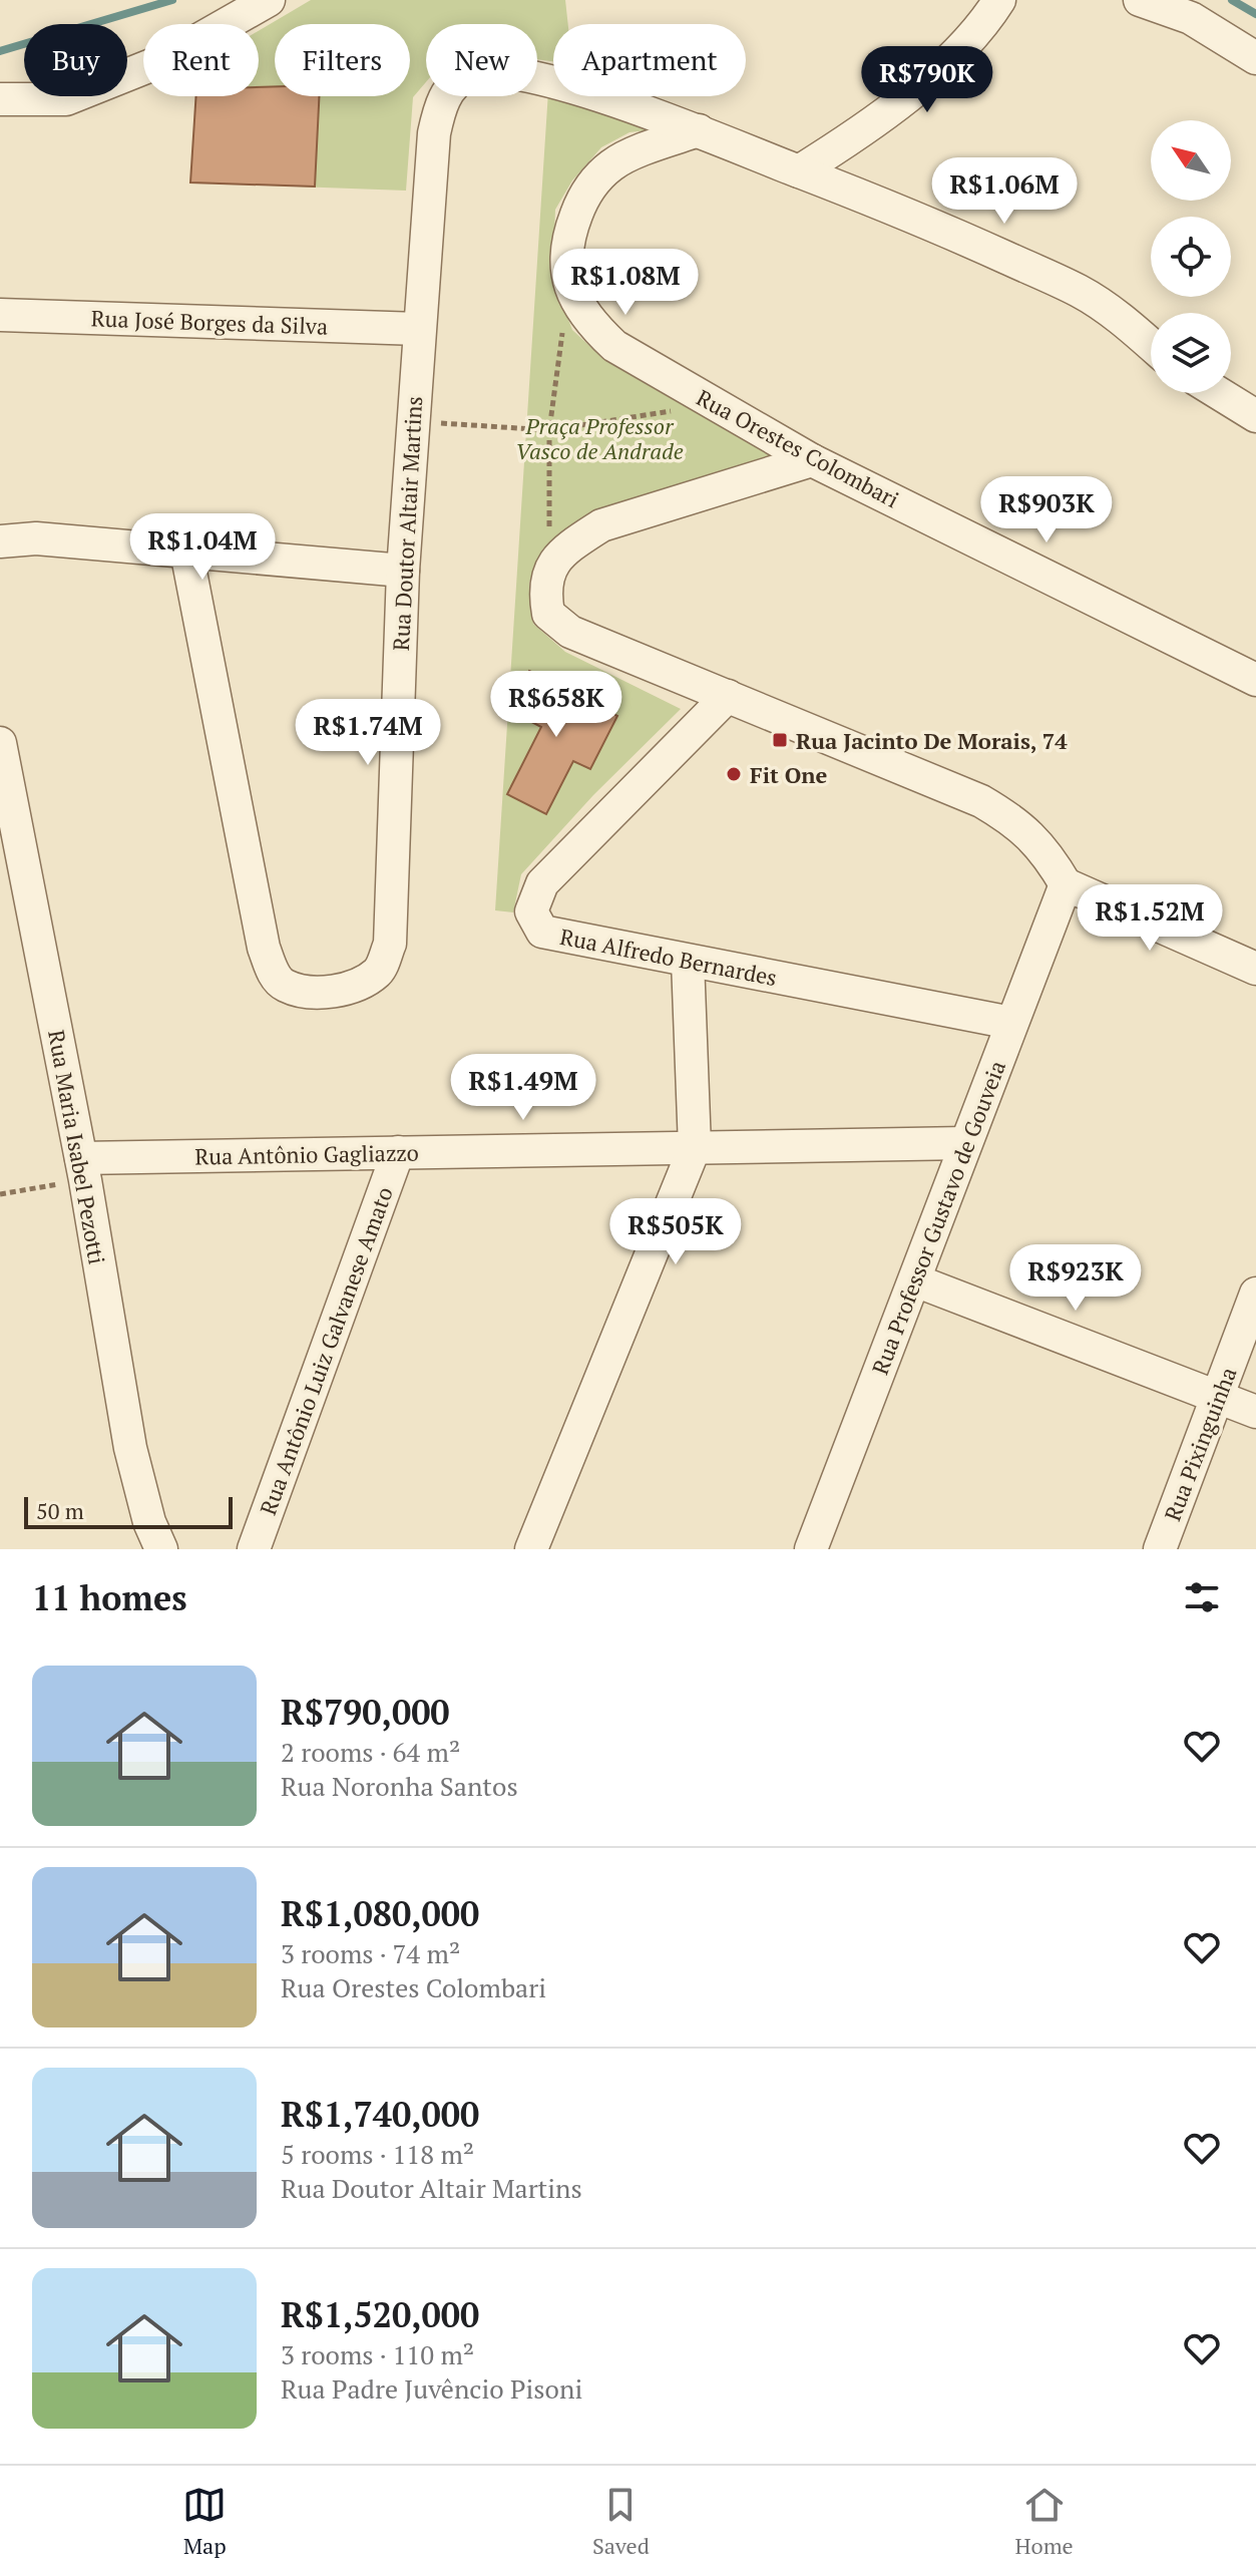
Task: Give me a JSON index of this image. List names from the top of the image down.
{
  "streets": {
    "street": [
      "Rua José Borges da Silva",
      "Rua Orestes Colombari",
      "Rua Doutor Altair Martins",
      "Rua Alfredo Bernardes",
      "Rua Maria Isabel Pezotti",
      "Rua Antônio Gagliazzo",
      "Rua Professor Gustavo de Gouveia",
      "Rua Antônio Luiz Galvanese Amato",
      "Rua Pixinguinha"
    ]
  },
  "crossings": [
    ["Rua José Borges da Silva", "Rua Doutor Altair Martins"],
    ["Rua Orestes Colombari", "Rua Doutor Altair Martins"],
    ["Rua Alfredo Bernardes", "Rua Professor Gustavo de Gouveia"],
    ["Rua Maria Isabel Pezotti", "Rua Antônio Gagliazzo"],
    ["Rua Antônio Gagliazzo", "Rua Professor Gustavo de Gouveia"],
    ["Rua Antônio Gagliazzo", "Rua Antônio Luiz Galvanese Amato"]
  ],
  "parks": ["Praça Professor Vasco de Andrade"],
  "places": {
    "transit": ["Rua Jacinto De Morais, 74"],
    "other": ["Fit One"]
  },
  "scale_bar": "50 m",
  "north": "top left",
  "page": {
    "chip": [
      "Buy",
      "Rent",
      "Filters",
      "New",
      "Apartment"
    ],
    "price": [
      "R$790K",
      "R$1.06M",
      "R$1.08M",
      "R$903K",
      "R$1.04M",
      "R$658K",
      "R$1.74M",
      "R$1.52M",
      "R$1.49M",
      "R$505K",
      "R$923K"
    ],
    "scale": "50 m",
    "heading": "11 homes",
    "list": [
      {
        "name": "R$790,000",
        "note": "2 rooms · 64 m² · Rua Noronha Santos"
      },
      {
        "name": "R$1,080,000",
        "note": "3 rooms · 74 m² · Rua Orestes Colombari"
      },
      {
        "name": "R$1,740,000",
        "note": "5 rooms · 118 m² · Rua Doutor Altair Martins"
      },
      {
        "name": "R$1,520,000",
        "note": "3 rooms · 110 m² · Rua Padre Juvêncio Pisoni"
      }
    ],
    "tabs": ["Map", "Saved", "Home"]
  }
}
